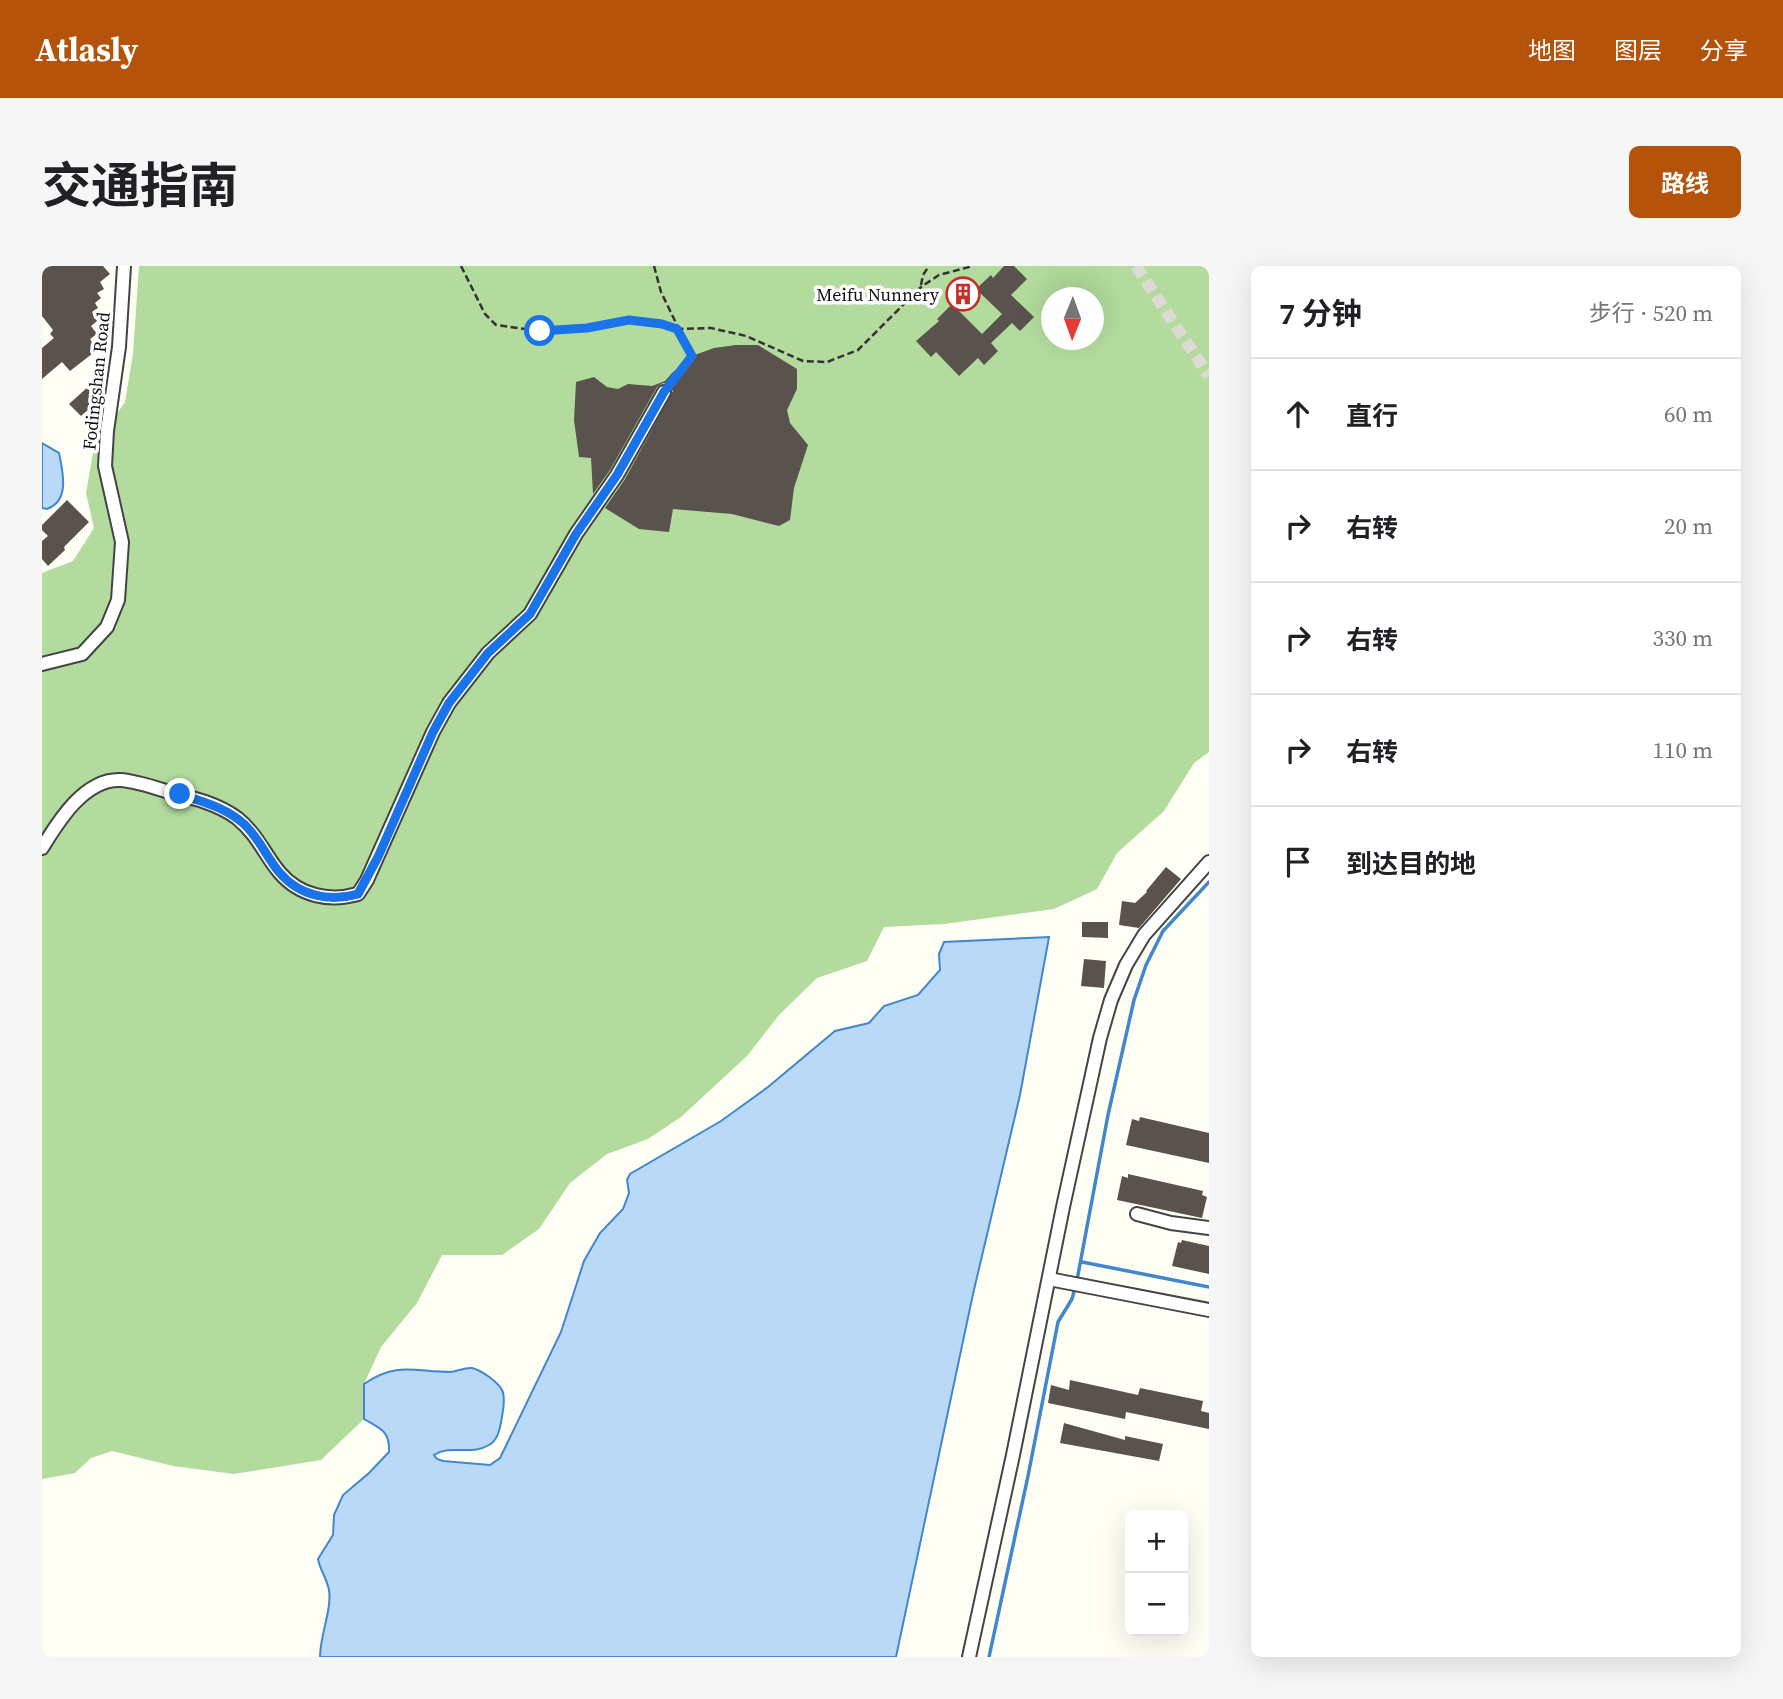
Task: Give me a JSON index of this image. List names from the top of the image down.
{
  "streets": {
    "street": ["Fodingshan Road"]
  },
  "places": {
    "building": ["Meifu Nunnery"]
  },
  "north": "bottom",
  "page": {
    "header": "Atlasly",
    "nav": ["地图", "图层", "分享"],
    "title": "交通指南",
    "buttons": "路线",
    "heading": ["7 分钟", "步行 · 520 m"],
    "list": [
      ["直行", "60 m"],
      ["右转", "20 m"],
      ["右转", "330 m"],
      ["右转", "110 m"],
      "到达目的地"
    ],
    "map_buttons": ["+", "−"]
  }
}
